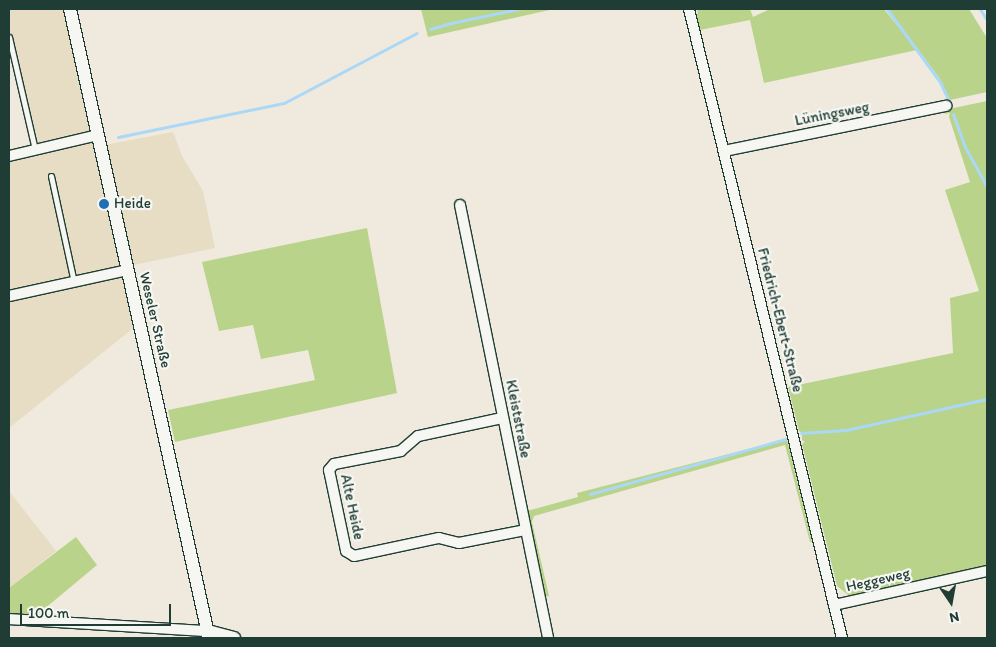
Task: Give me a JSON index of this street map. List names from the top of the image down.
{
  "streets": {
    "street": [
      "Lüningsweg",
      "Weseler Straße",
      "Friedrich-Ebert-Straße",
      "Kleiststraße",
      "Alte Heide",
      "Heggeweg"
    ]
  },
  "crossings": [
    ["Lüningsweg", "Friedrich-Ebert-Straße"],
    ["Friedrich-Ebert-Straße", "Heggeweg"],
    ["Kleiststraße", "Alte Heide"]
  ],
  "places": ["Heide"],
  "scale_bar": "100 m",
  "north": "bottom"
}
